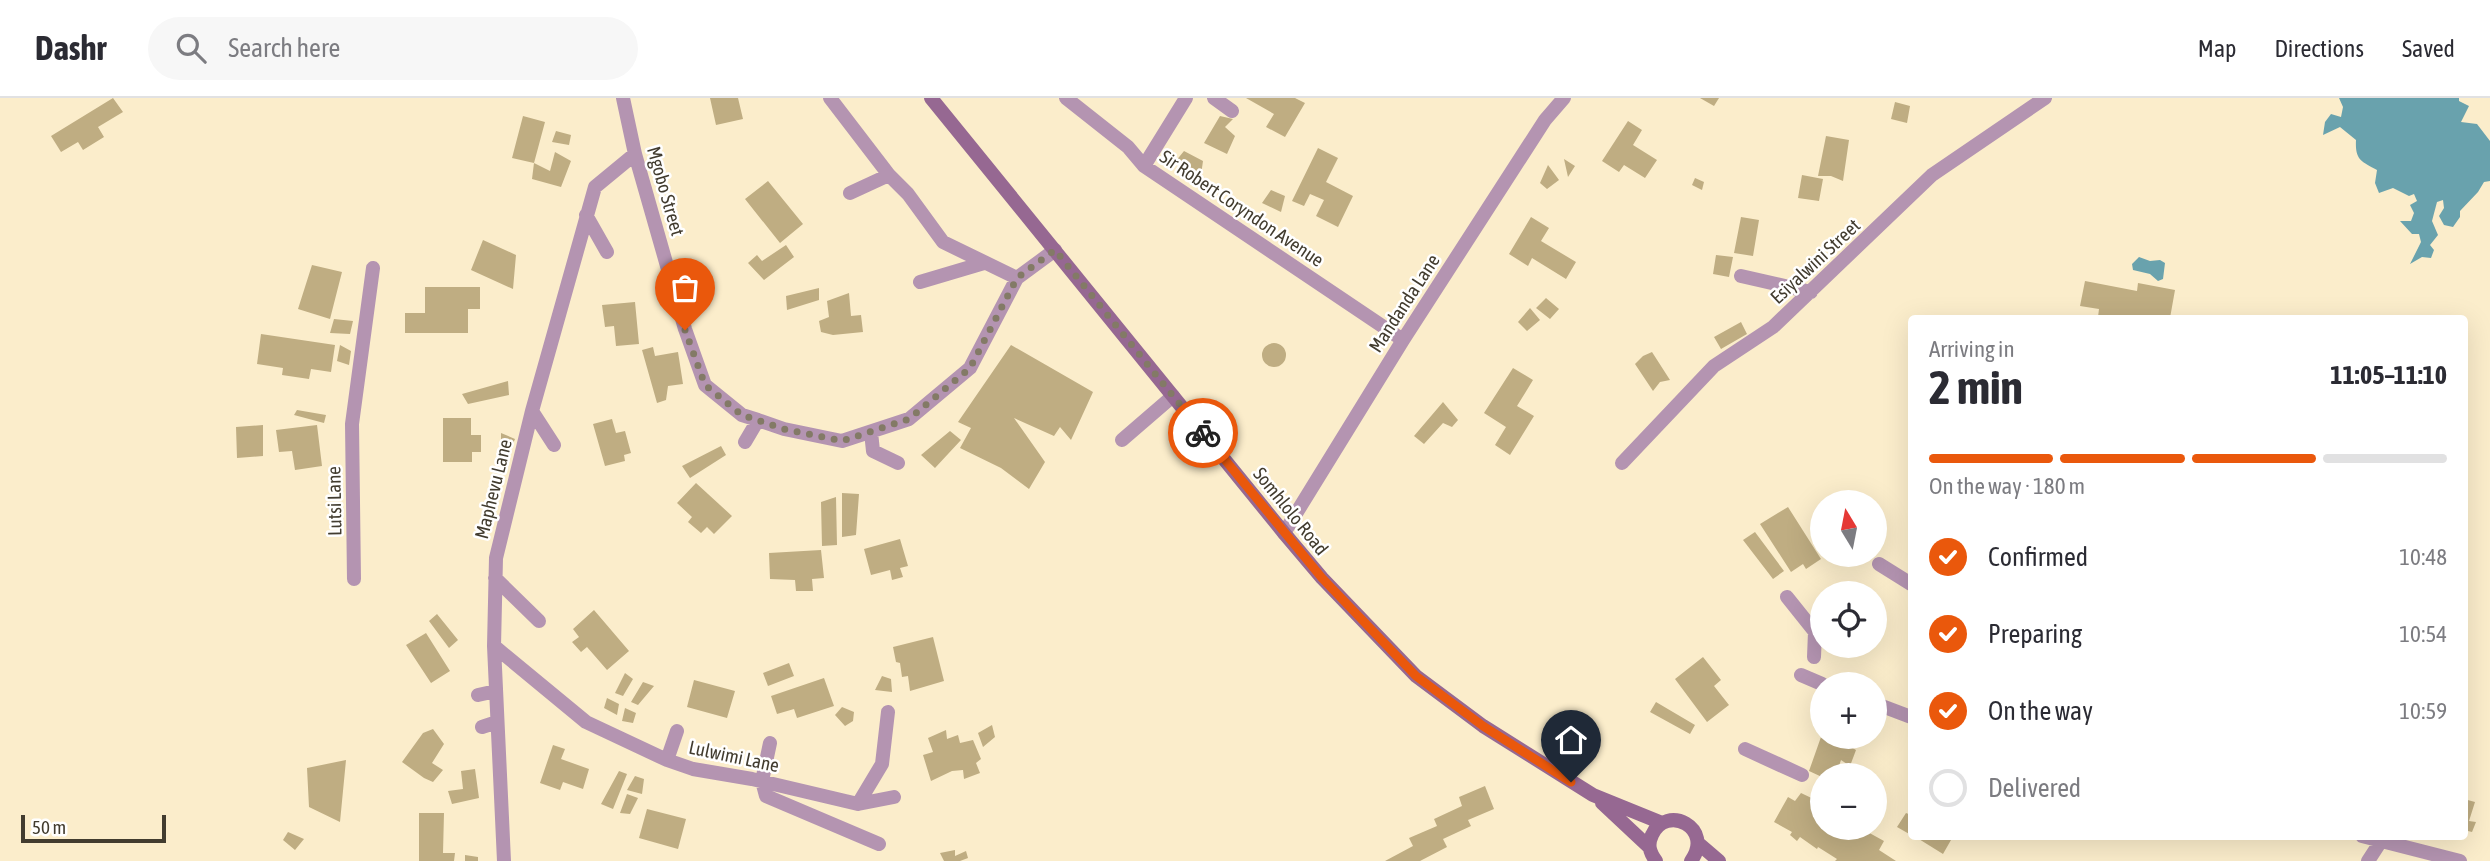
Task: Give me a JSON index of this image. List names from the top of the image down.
{
  "streets": {
    "main road": ["Somhlolo Road"],
    "street": [
      "Mgobo Street",
      "Sir Robert Coryndon Avenue",
      "Esiyalwini Street",
      "Mandanda Lane",
      "Maphevu Lane",
      "Lutsi Lane",
      "Lulwimi Lane"
    ]
  },
  "crossings": [
    ["Mgobo Street", "Maphevu Lane"],
    ["Mgobo Street", "Somhlolo Road"],
    ["Sir Robert Coryndon Avenue", "Mandanda Lane"],
    ["Mandanda Lane", "Somhlolo Road"],
    ["Maphevu Lane", "Lulwimi Lane"]
  ],
  "scale_bar": "50 m",
  "north": "top",
  "page": {
    "header": "Dashr",
    "search": "Search here",
    "nav": ["Map", "Directions", "Saved"],
    "heading": ["2 min", "Arriving in", "11:05–11:10"],
    "bar": "On the way · 180 m",
    "map_buttons": ["+", "−"],
    "list": [
      ["Confirmed", "10:48"],
      ["Preparing", "10:54"],
      ["On the way", "10:59"],
      "Delivered"
    ],
    "scale": "50 m"
  }
}
